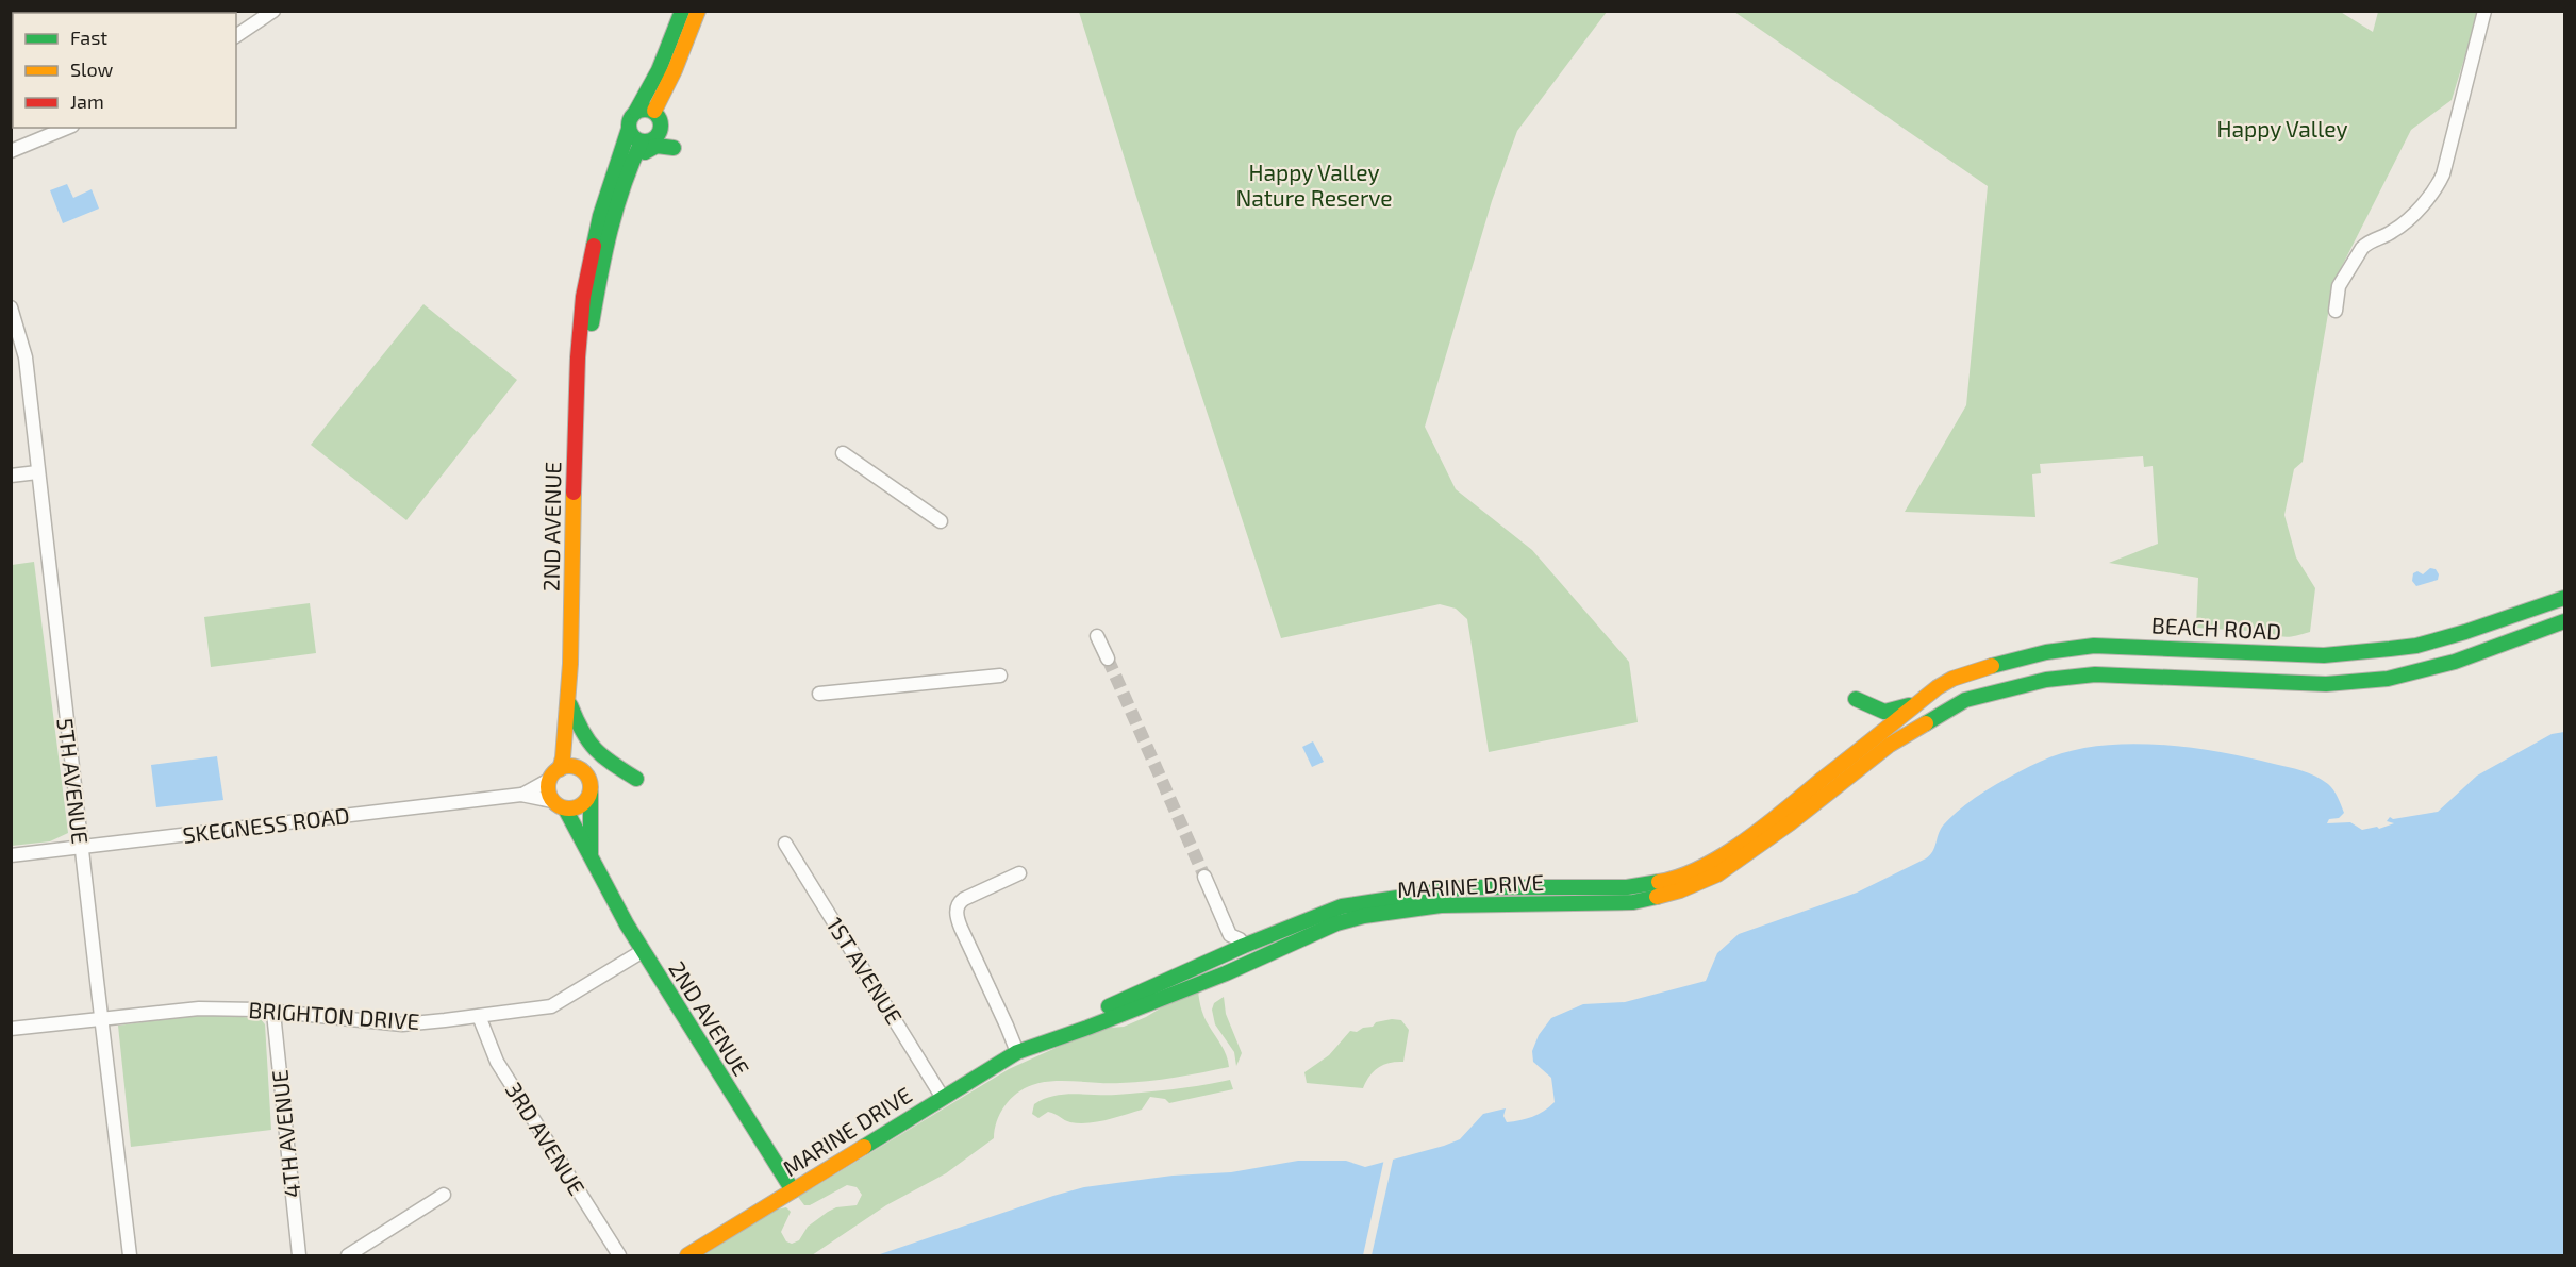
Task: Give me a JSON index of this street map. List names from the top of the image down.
{
  "streets": {
    "main road": ["2ND AVENUE", "BEACH ROAD", "MARINE DRIVE"],
    "street": [
      "5TH AVENUE",
      "SKEGNESS ROAD",
      "1ST AVENUE",
      "BRIGHTON DRIVE",
      "4TH AVENUE",
      "3RD AVENUE"
    ]
  },
  "crossings": [
    ["2ND AVENUE", "SKEGNESS ROAD"],
    ["2ND AVENUE", "MARINE DRIVE"],
    ["2ND AVENUE", "BRIGHTON DRIVE"],
    ["BEACH ROAD", "MARINE DRIVE"],
    ["5TH AVENUE", "SKEGNESS ROAD"],
    ["5TH AVENUE", "BRIGHTON DRIVE"],
    ["MARINE DRIVE", "1ST AVENUE"],
    ["BRIGHTON DRIVE", "4TH AVENUE"],
    ["BRIGHTON DRIVE", "3RD AVENUE"]
  ],
  "parks": ["Happy Valley", "Happy Valley Nature Reserve"],
  "legend": ["Fast", "Slow", "Jam"]
}
